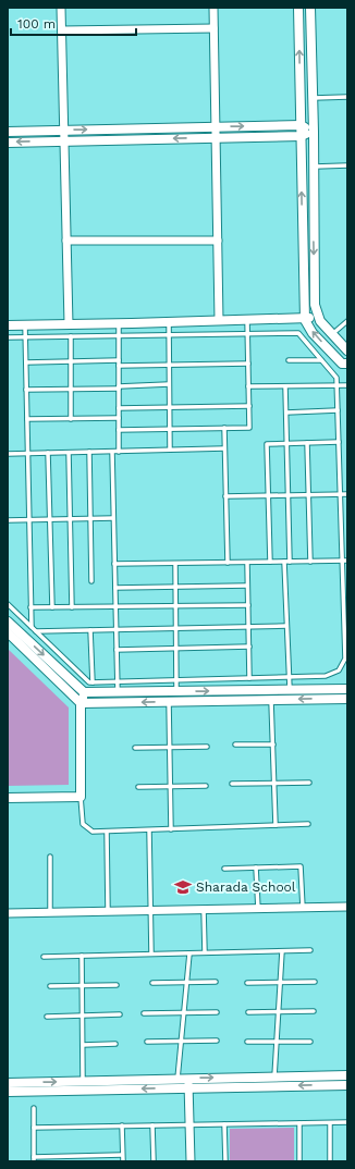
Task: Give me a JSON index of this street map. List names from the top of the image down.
{
  "places": {
    "school or university": ["Sharada School"]
  },
  "scale_bar": "100 m"
}
